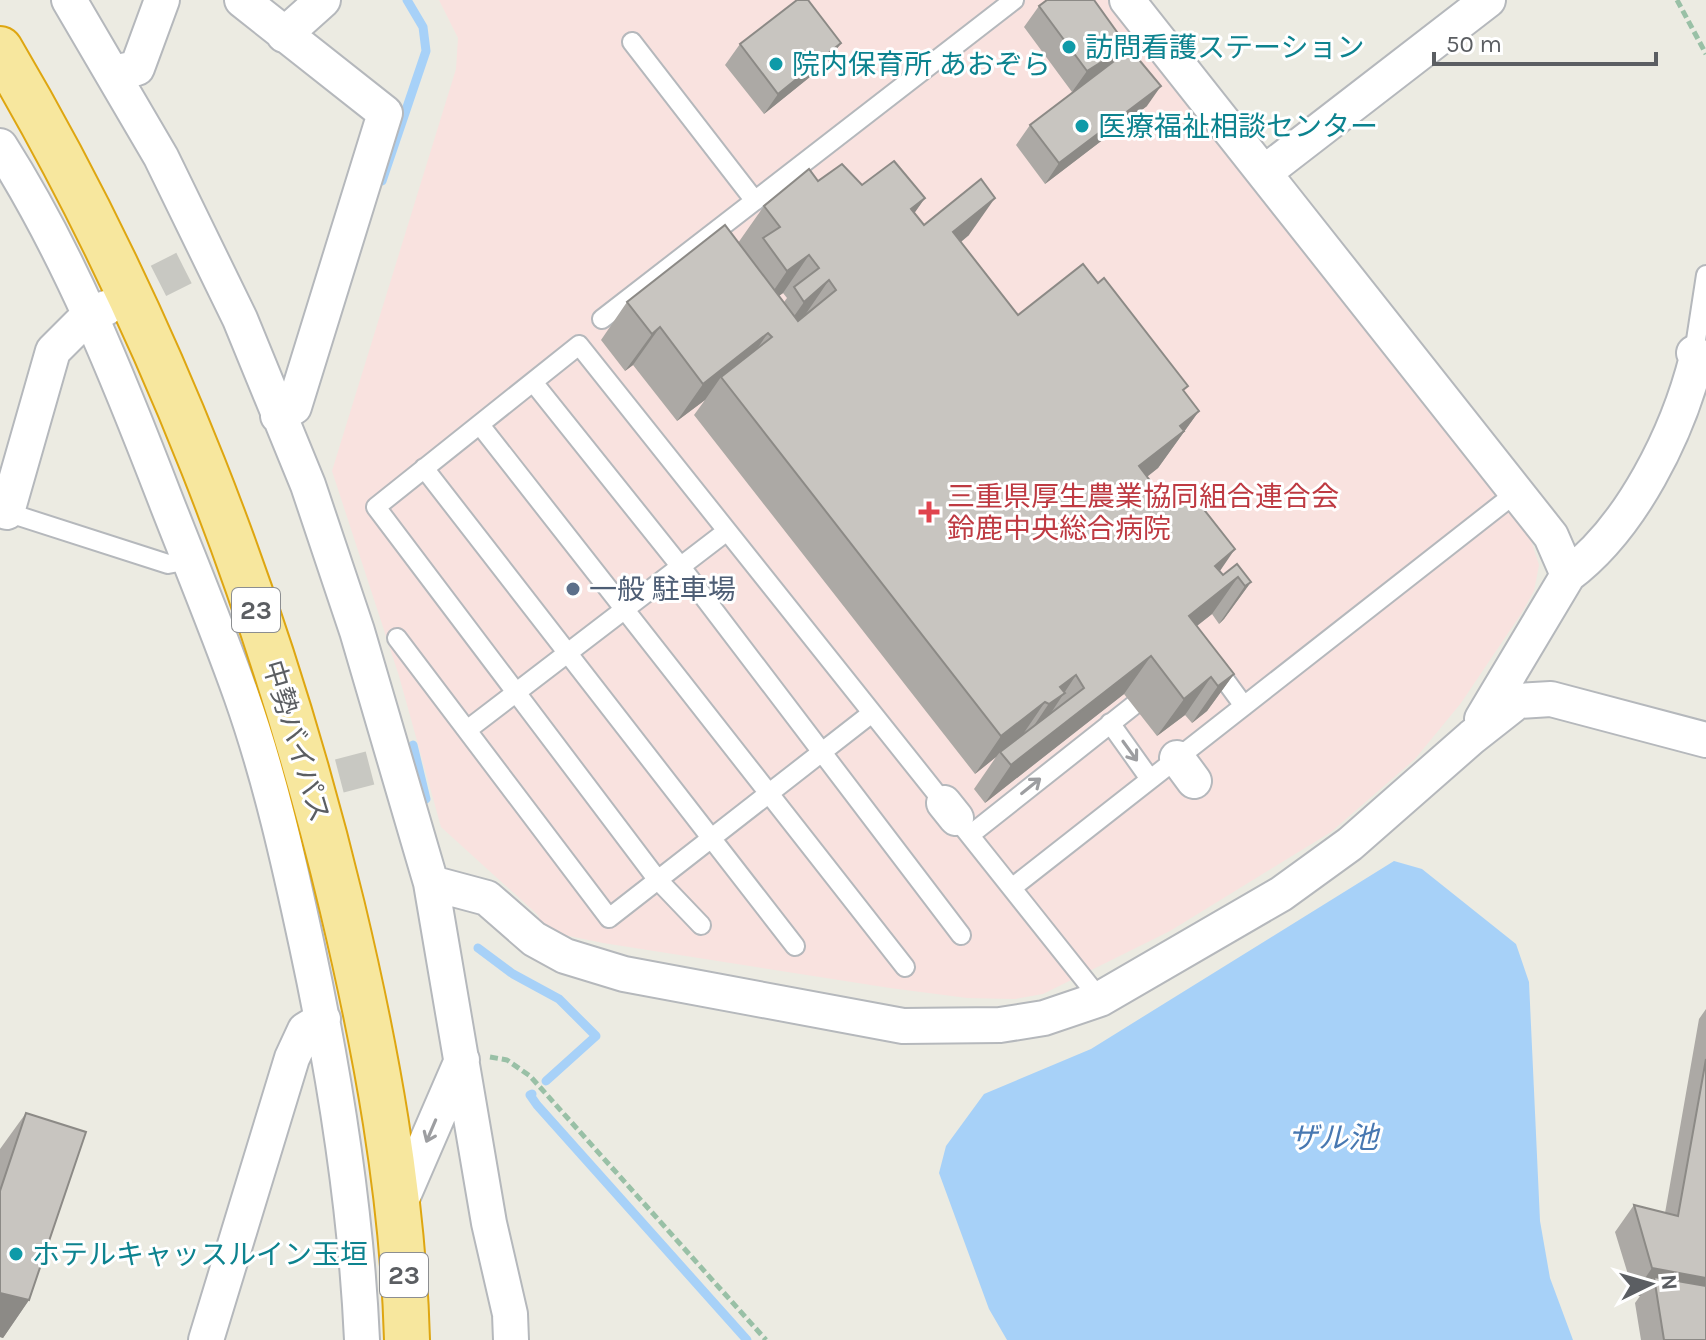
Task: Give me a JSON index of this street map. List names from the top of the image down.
{
  "streets": {
    "highway": ["23", "中勢バイパス"]
  },
  "water": ["ザル池"],
  "places": {
    "other": [
      "訪問看護ステーション",
      "院内保育所 あおぞら",
      "医療福祉相談センター",
      "一般 駐車場",
      "ホテルキャッスルイン玉垣"
    ],
    "health": ["三重県厚生農業協同組合連合会 鈴鹿中央総合病院"]
  },
  "scale_bar": "50 m",
  "north": "right"
}
